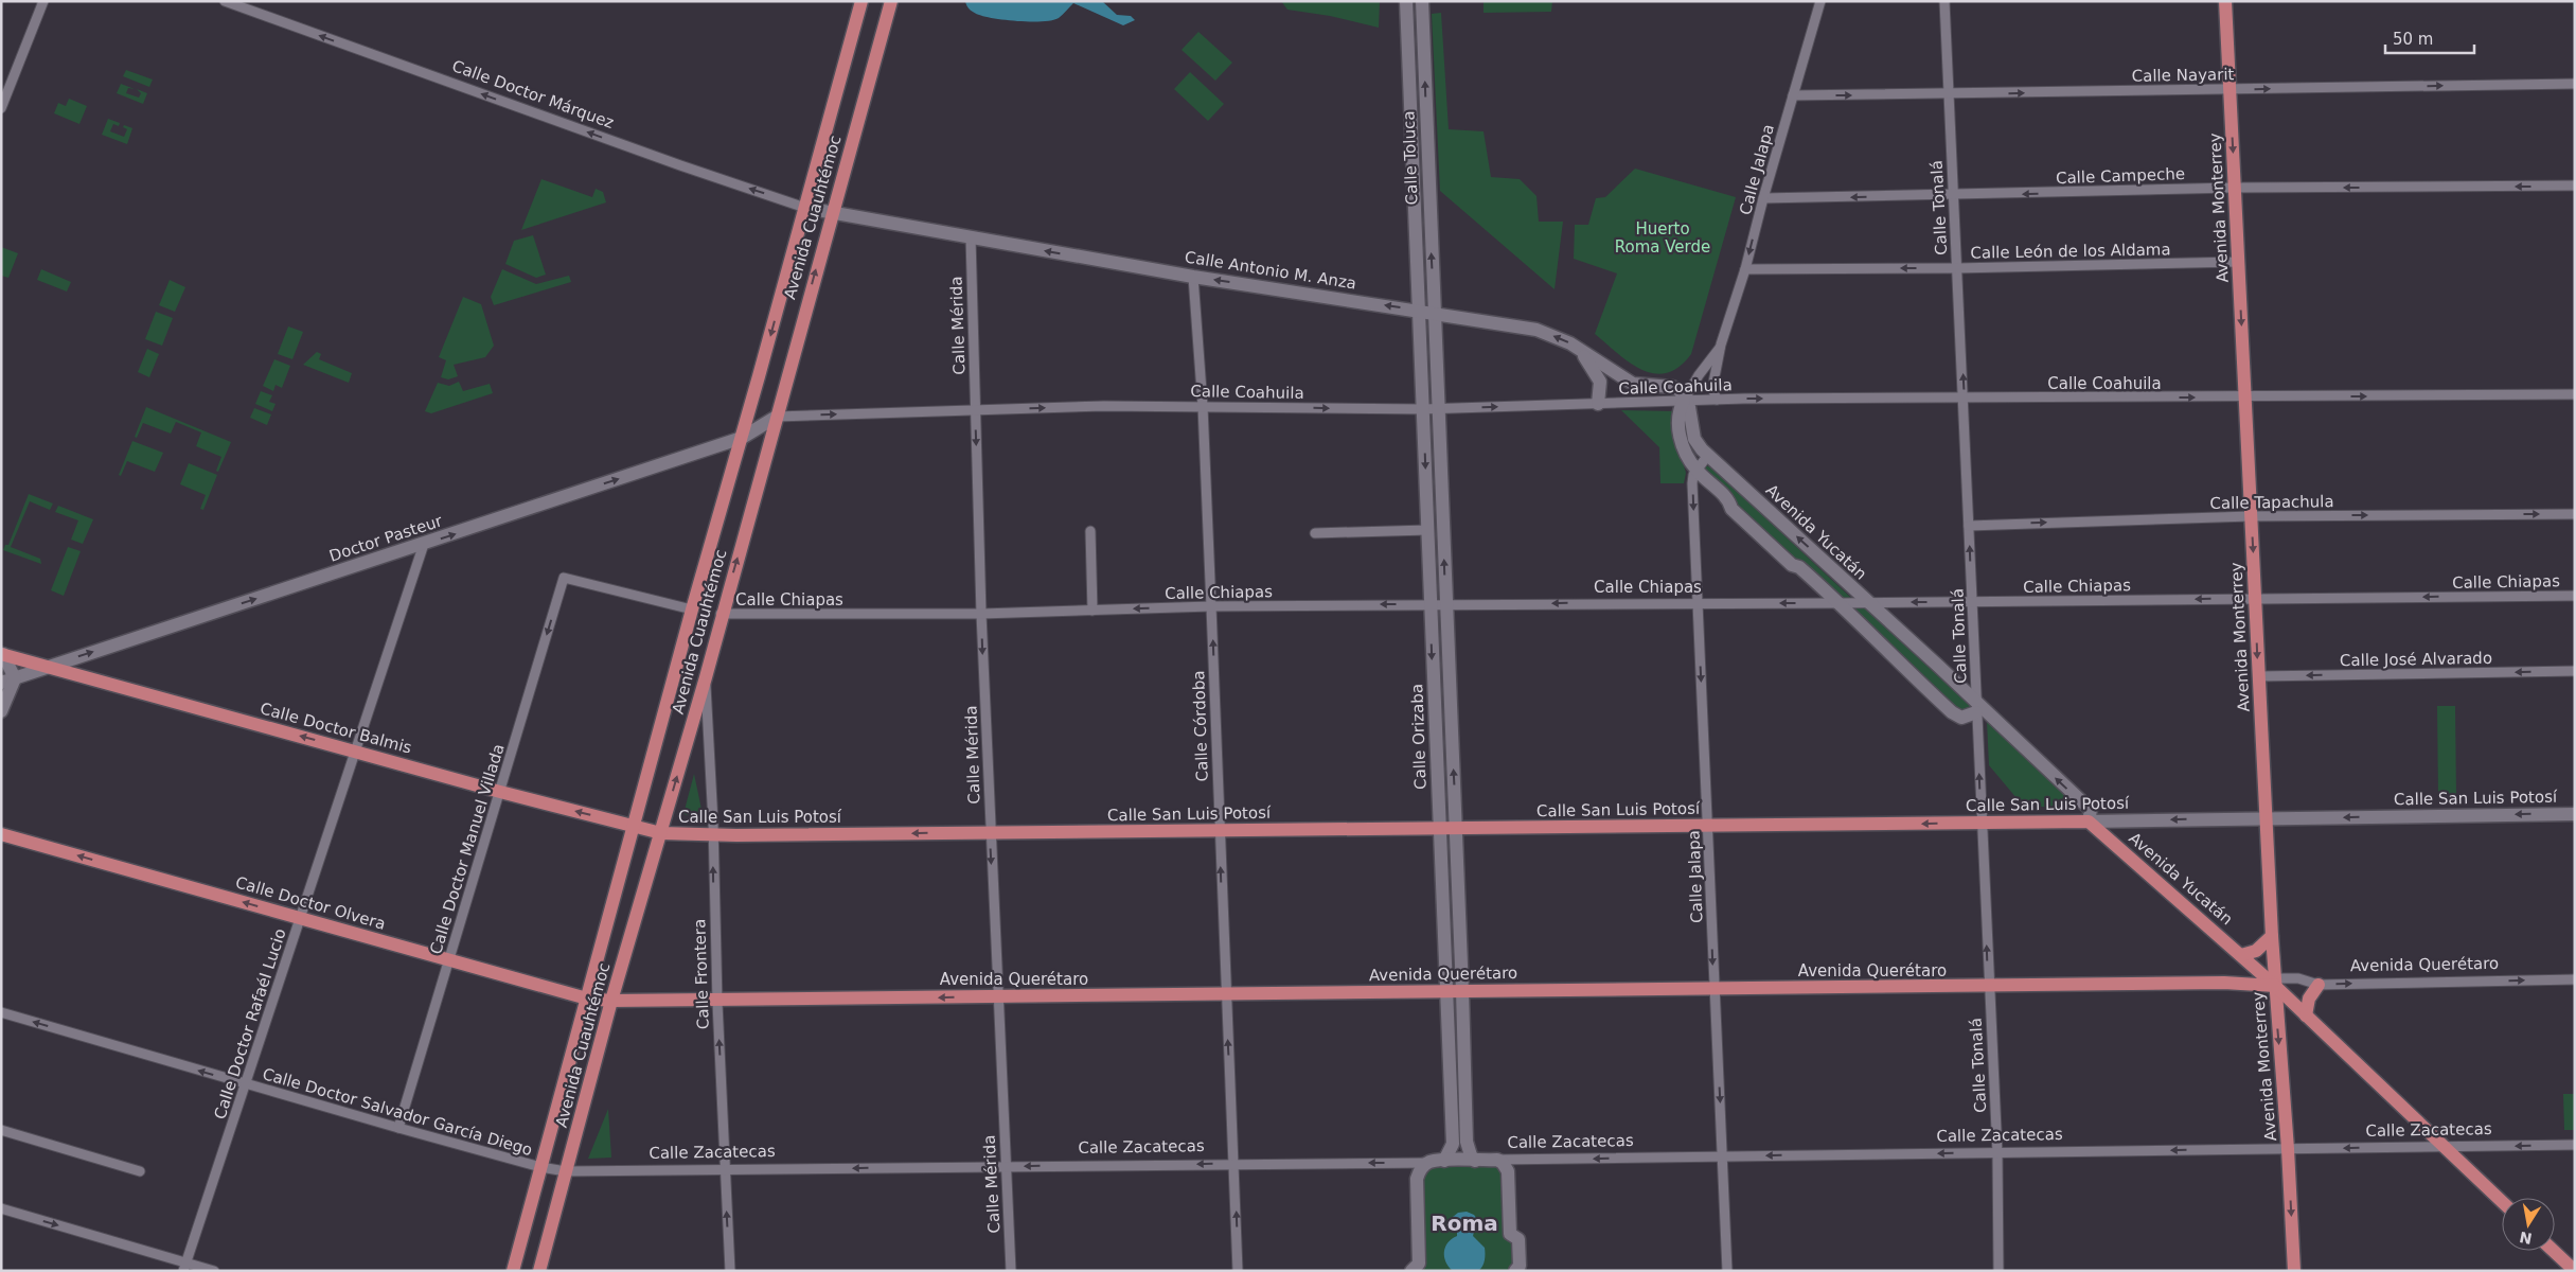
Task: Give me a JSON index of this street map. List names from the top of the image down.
{
  "streets": {
    "main road": [
      "Avenida Monterrey",
      "Avenida Cuauhtémoc",
      "Avenida Yucatán",
      "Calle Doctor Balmis",
      "Calle San Luis Potosí",
      "Calle Doctor Olvera",
      "Avenida Querétaro"
    ],
    "street": [
      "Calle Nayarit",
      "Calle Doctor Márquez",
      "Calle Toluca",
      "Calle Jalapa",
      "Calle Campeche",
      "Calle Tonalá",
      "Calle León de los Aldama",
      "Calle Antonio M. Anza",
      "Calle Mérida",
      "Calle Coahuila",
      "Calle Tapachula",
      "Doctor Pasteur",
      "Calle Chiapas",
      "Calle José Alvarado",
      "Calle Córdoba",
      "Calle Orizaba",
      "Calle Doctor Manuel Villada",
      "Calle Frontera",
      "Calle Doctor Rafaél Lucio",
      "Calle Doctor Salvador García Diego",
      "Calle Zacatecas"
    ]
  },
  "crossings": [
    ["Calle Nayarit", "Calle Jalapa"],
    ["Calle Nayarit", "Calle Tonalá"],
    ["Calle Nayarit", "Avenida Monterrey"],
    ["Calle Doctor Márquez", "Avenida Cuauhtémoc"],
    ["Calle Doctor Márquez", "Calle Antonio M. Anza"],
    ["Calle Toluca", "Calle Antonio M. Anza"],
    ["Calle Toluca", "Calle Orizaba"],
    ["Calle Jalapa", "Calle Campeche"],
    ["Calle Jalapa", "Calle León de los Aldama"],
    ["Calle Jalapa", "Calle Antonio M. Anza"],
    ["Calle Jalapa", "Calle Coahuila"],
    ["Calle Jalapa", "Avenida Yucatán"],
    ["Calle Jalapa", "Calle Chiapas"],
    ["Calle Jalapa", "Calle San Luis Potosí"],
    ["Calle Jalapa", "Avenida Querétaro"],
    ["Calle Jalapa", "Calle Zacatecas"],
    ["Calle Campeche", "Calle Tonalá"],
    ["Calle Campeche", "Avenida Monterrey"],
    ["Calle Tonalá", "Calle León de los Aldama"],
    ["Calle Tonalá", "Calle Coahuila"],
    ["Calle Tonalá", "Calle Tapachula"],
    ["Calle Tonalá", "Avenida Yucatán"],
    ["Calle Tonalá", "Calle Chiapas"],
    ["Calle Tonalá", "Calle San Luis Potosí"],
    ["Calle Tonalá", "Avenida Querétaro"],
    ["Calle Tonalá", "Calle Zacatecas"],
    ["Avenida Monterrey", "Calle León de los Aldama"],
    ["Avenida Monterrey", "Calle Coahuila"],
    ["Avenida Monterrey", "Calle Tapachula"],
    ["Avenida Monterrey", "Avenida Yucatán"],
    ["Avenida Monterrey", "Calle Chiapas"],
    ["Avenida Monterrey", "Calle José Alvarado"],
    ["Avenida Monterrey", "Calle San Luis Potosí"],
    ["Avenida Monterrey", "Avenida Querétaro"],
    ["Avenida Monterrey", "Calle Zacatecas"],
    ["Avenida Cuauhtémoc", "Calle Antonio M. Anza"],
    ["Avenida Cuauhtémoc", "Calle Coahuila"],
    ["Avenida Cuauhtémoc", "Doctor Pasteur"],
    ["Avenida Cuauhtémoc", "Calle Chiapas"],
    ["Avenida Cuauhtémoc", "Calle Doctor Balmis"],
    ["Avenida Cuauhtémoc", "Calle San Luis Potosí"],
    ["Avenida Cuauhtémoc", "Calle Doctor Manuel Villada"],
    ["Avenida Cuauhtémoc", "Calle Doctor Olvera"],
    ["Avenida Cuauhtémoc", "Avenida Querétaro"],
    ["Avenida Cuauhtémoc", "Calle Frontera"],
    ["Avenida Cuauhtémoc", "Calle Doctor Salvador García Diego"],
    ["Avenida Cuauhtémoc", "Calle Zacatecas"],
    ["Calle Antonio M. Anza", "Calle Mérida"],
    ["Calle Antonio M. Anza", "Calle Coahuila"],
    ["Calle Antonio M. Anza", "Avenida Yucatán"],
    ["Calle Antonio M. Anza", "Calle Córdoba"],
    ["Calle Antonio M. Anza", "Calle Orizaba"],
    ["Calle Mérida", "Calle Coahuila"],
    ["Calle Mérida", "Calle Chiapas"],
    ["Calle Mérida", "Calle San Luis Potosí"],
    ["Calle Mérida", "Avenida Querétaro"],
    ["Calle Mérida", "Calle Zacatecas"],
    ["Calle Coahuila", "Avenida Yucatán"],
    ["Calle Coahuila", "Doctor Pasteur"],
    ["Calle Coahuila", "Calle Córdoba"],
    ["Calle Coahuila", "Calle Orizaba"],
    ["Avenida Yucatán", "Calle Chiapas"],
    ["Avenida Yucatán", "Calle San Luis Potosí"],
    ["Avenida Yucatán", "Avenida Querétaro"],
    ["Doctor Pasteur", "Calle Doctor Balmis"],
    ["Doctor Pasteur", "Calle Doctor Rafaél Lucio"],
    ["Calle Chiapas", "Calle Córdoba"],
    ["Calle Chiapas", "Calle Orizaba"],
    ["Calle Córdoba", "Calle San Luis Potosí"],
    ["Calle Córdoba", "Avenida Querétaro"],
    ["Calle Córdoba", "Calle Zacatecas"],
    ["Calle Doctor Balmis", "Calle San Luis Potosí"],
    ["Calle Doctor Balmis", "Calle Doctor Manuel Villada"],
    ["Calle Doctor Balmis", "Calle Doctor Rafaél Lucio"],
    ["Calle Orizaba", "Calle San Luis Potosí"],
    ["Calle Orizaba", "Avenida Querétaro"],
    ["Calle Orizaba", "Calle Zacatecas"],
    ["Calle San Luis Potosí", "Calle Frontera"],
    ["Calle Doctor Manuel Villada", "Calle Doctor Olvera"],
    ["Calle Doctor Manuel Villada", "Calle Doctor Salvador García Diego"],
    ["Calle Doctor Olvera", "Avenida Querétaro"],
    ["Calle Doctor Olvera", "Calle Doctor Rafaél Lucio"],
    ["Avenida Querétaro", "Calle Frontera"],
    ["Calle Frontera", "Calle Zacatecas"],
    ["Calle Doctor Rafaél Lucio", "Calle Doctor Salvador García Diego"],
    ["Calle Doctor Salvador García Diego", "Calle Zacatecas"]
  ],
  "one_way": [
    "Calle Nayarit",
    "Calle Doctor Márquez",
    "Calle Jalapa",
    "Calle Campeche",
    "Calle Tonalá",
    "Avenida Monterrey",
    "Calle León de los Aldama",
    "Calle Antonio M. Anza",
    "Calle Mérida",
    "Calle Coahuila",
    "Calle Tapachula",
    "Doctor Pasteur",
    "Calle Chiapas",
    "Calle José Alvarado",
    "Calle Córdoba",
    "Calle Doctor Balmis",
    "Calle San Luis Potosí",
    "Calle Doctor Olvera",
    "Calle Frontera",
    "Calle Doctor Salvador García Diego",
    "Calle Zacatecas"
  ],
  "districts": ["Roma"],
  "parks": ["Huerto Roma Verde"],
  "scale_bar": "50 m",
  "north": "bottom"
}
